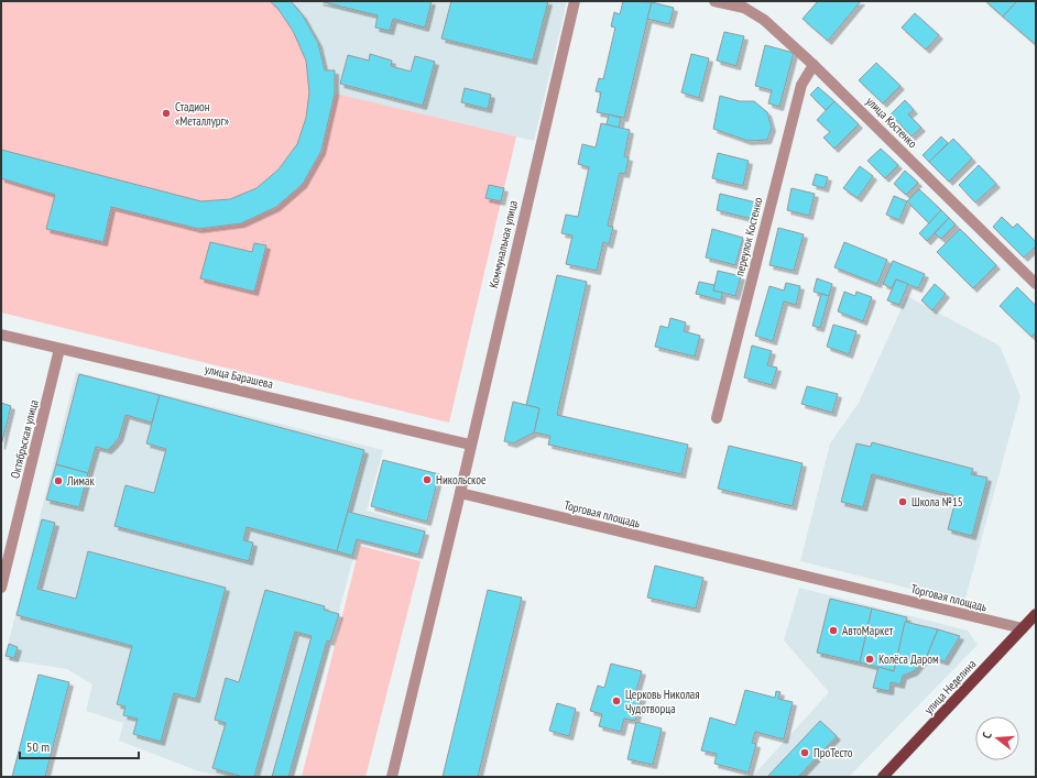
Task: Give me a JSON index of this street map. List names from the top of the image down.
{
  "streets": {
    "main road": ["улица Неделина"],
    "street": [
      "улица Костенко",
      "переулок Костенко",
      "Коммунальная улица",
      "улица Барашева",
      "Октябрьская улица",
      "Торговая площадь"
    ]
  },
  "crossings": [
    ["улица Костенко", "переулок Костенко"],
    ["Коммунальная улица", "улица Барашева"],
    ["Коммунальная улица", "Торговая площадь"],
    ["улица Барашева", "Октябрьская улица"],
    ["Торговая площадь", "улица Неделина"]
  ],
  "places": [
    "Стадион «Металлург»",
    "Никольское",
    "Лимак",
    "Школа №15",
    "АвтоМаркет",
    "Колёса Даром",
    "Церковь Николая Чудотворца",
    "ПроТесто"
  ],
  "scale_bar": "50 m",
  "north": "left"
}
